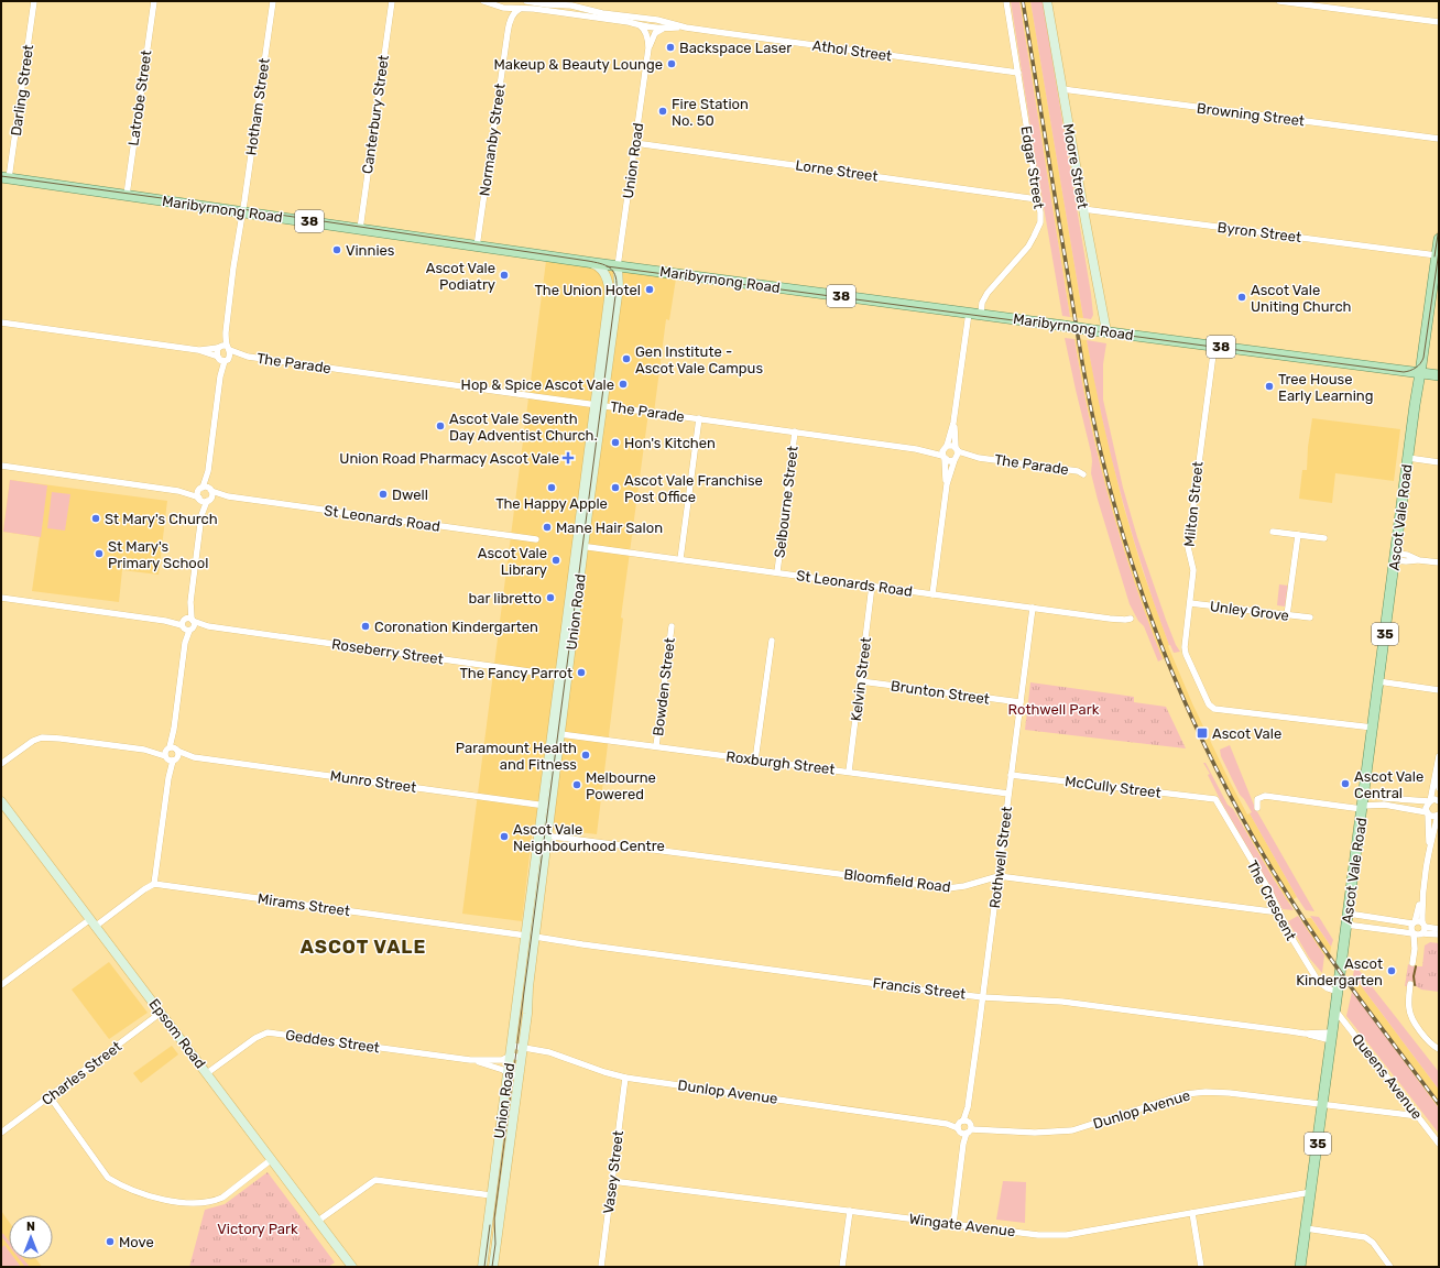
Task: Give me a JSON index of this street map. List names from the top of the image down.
{
  "streets": {
    "main road": [
      "Maribyrnong Road",
      "38",
      "Ascot Vale Road",
      "35"
    ],
    "street": [
      "Athol Street",
      "Darling Street",
      "Latrobe Street",
      "Hotham Street",
      "Canterbury Street",
      "Browning Street",
      "Normanby Street",
      "Union Road",
      "Moore Street",
      "Edgar Street",
      "Lorne Street",
      "Byron Street",
      "The Parade",
      "Selbourne Street",
      "Milton Street",
      "St Leonards Road",
      "Unley Grove",
      "Roseberry Street",
      "Kelvin Street",
      "Bowden Street",
      "Brunton Street",
      "Roxburgh Street",
      "Munro Street",
      "McCully Street",
      "Rothwell Street",
      "Bloomfield Road",
      "The Crescent",
      "Mirams Street",
      "Francis Street",
      "Epsom Road",
      "Geddes Street",
      "Charles Street",
      "Queens Avenue",
      "Dunlop Avenue",
      "Vasey Street",
      "Wingate Avenue"
    ]
  },
  "crossings": [
    ["Athol Street", "Normanby Street"],
    ["Athol Street", "Union Road"],
    ["Athol Street", "Edgar Street"],
    ["Darling Street", "Maribyrnong Road"],
    ["Latrobe Street", "Maribyrnong Road"],
    ["Hotham Street", "Maribyrnong Road"],
    ["Hotham Street", "The Parade"],
    ["Canterbury Street", "Maribyrnong Road"],
    ["Browning Street", "Moore Street"],
    ["Normanby Street", "Maribyrnong Road"],
    ["Union Road", "Lorne Street"],
    ["Union Road", "Maribyrnong Road"],
    ["Union Road", "The Parade"],
    ["Union Road", "St Leonards Road"],
    ["Union Road", "Roseberry Street"],
    ["Union Road", "Roxburgh Street"],
    ["Union Road", "Munro Street"],
    ["Union Road", "Bloomfield Road"],
    ["Union Road", "Mirams Street"],
    ["Union Road", "Francis Street"],
    ["Union Road", "Geddes Street"],
    ["Union Road", "Dunlop Avenue"],
    ["Moore Street", "Maribyrnong Road"],
    ["Moore Street", "Byron Street"],
    ["Edgar Street", "Lorne Street"],
    ["Edgar Street", "Maribyrnong Road"],
    ["Maribyrnong Road", "Milton Street"],
    ["Maribyrnong Road", "Ascot Vale Road"],
    ["Byron Street", "Ascot Vale Road"],
    ["The Parade", "Selbourne Street"],
    ["Selbourne Street", "St Leonards Road"],
    ["Milton Street", "Ascot Vale Road"],
    ["Milton Street", "Unley Grove"],
    ["Ascot Vale Road", "The Crescent"],
    ["Ascot Vale Road", "Francis Street"],
    ["Ascot Vale Road", "Queens Avenue"],
    ["Ascot Vale Road", "Dunlop Avenue"],
    ["Ascot Vale Road", "Wingate Avenue"],
    ["St Leonards Road", "Kelvin Street"],
    ["St Leonards Road", "Rothwell Street"],
    ["Kelvin Street", "Brunton Street"],
    ["Kelvin Street", "Roxburgh Street"],
    ["Bowden Street", "Roxburgh Street"],
    ["Brunton Street", "Rothwell Street"],
    ["Roxburgh Street", "Rothwell Street"],
    ["McCully Street", "Rothwell Street"],
    ["McCully Street", "The Crescent"],
    ["Rothwell Street", "Bloomfield Road"],
    ["Rothwell Street", "Francis Street"],
    ["Rothwell Street", "Dunlop Avenue"],
    ["Rothwell Street", "Wingate Avenue"],
    ["Bloomfield Road", "The Crescent"],
    ["Mirams Street", "Francis Street"],
    ["Epsom Road", "Geddes Street"],
    ["Epsom Road", "Charles Street"],
    ["Geddes Street", "Dunlop Avenue"],
    ["Queens Avenue", "Dunlop Avenue"],
    ["Dunlop Avenue", "Vasey Street"],
    ["Vasey Street", "Wingate Avenue"]
  ],
  "districts": ["ASCOT VALE"],
  "parks": ["Rothwell Park", "Victory Park"],
  "places": {
    "other": [
      "Backspace Laser",
      "Makeup & Beauty Lounge",
      "Fire Station No. 50",
      "Vinnies",
      "Ascot Vale Podiatry",
      "The Union Hotel",
      "Ascot Vale Uniting Church",
      "Gen Institute - Ascot Vale Campus",
      "Hop & Spice Ascot Vale",
      "Tree House Early Learning",
      "Ascot Vale Seventh Day Adventist Church.",
      "Hon's Kitchen",
      "The Happy Apple",
      "Ascot Vale Franchise Post Office",
      "Dwell",
      "St Mary's Church",
      "Mane Hair Salon",
      "St Mary's Primary School",
      "Ascot Vale Library",
      "bar libretto",
      "Coronation Kindergarten",
      "The Fancy Parrot",
      "Paramount Health and Fitness",
      "Ascot Vale Central",
      "Melbourne Powered",
      "Ascot Vale Neighbourhood Centre",
      "Ascot Kindergarten",
      "Move"
    ],
    "health": ["Union Road Pharmacy Ascot Vale"],
    "transit": ["Ascot Vale"]
  },
  "north": "top"
}
